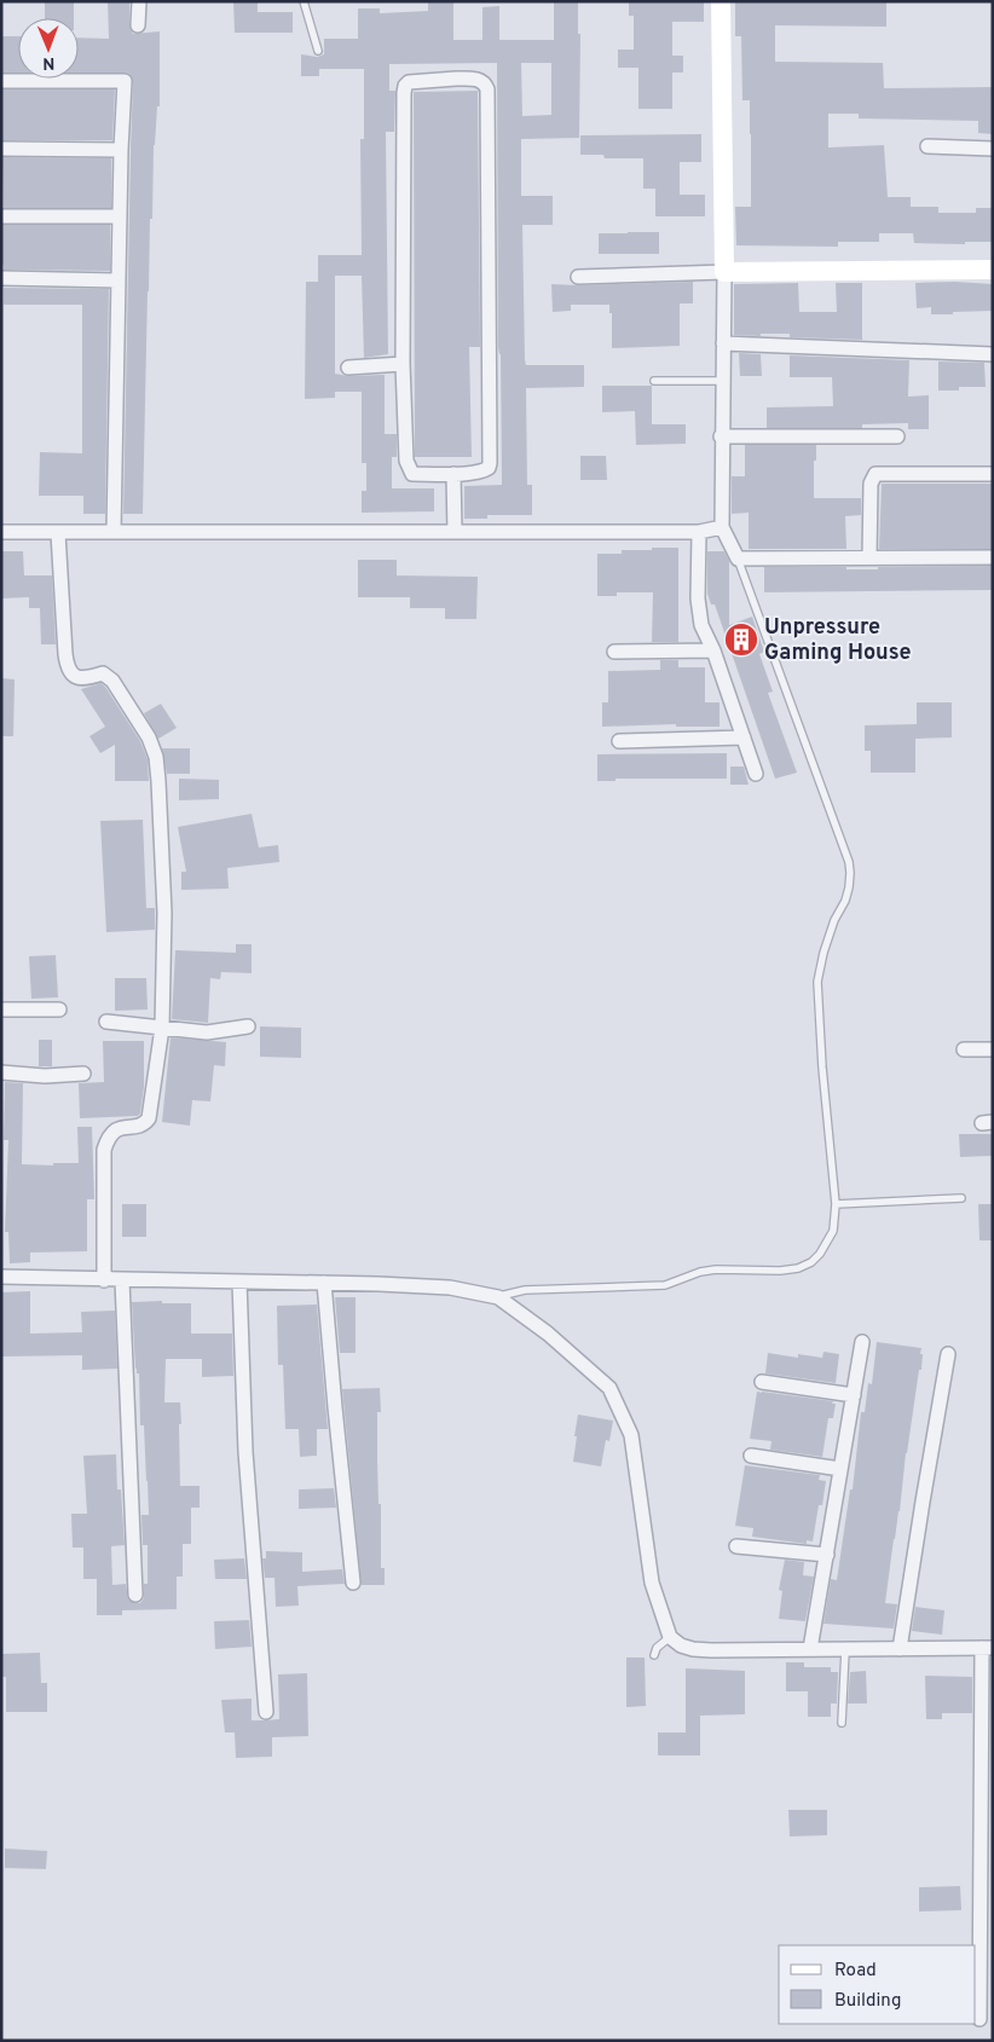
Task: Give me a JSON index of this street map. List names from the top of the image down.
{
  "places": {
    "building": ["Unpressure Gaming House"]
  },
  "legend": ["Road", "Building"],
  "north": "bottom"
}
